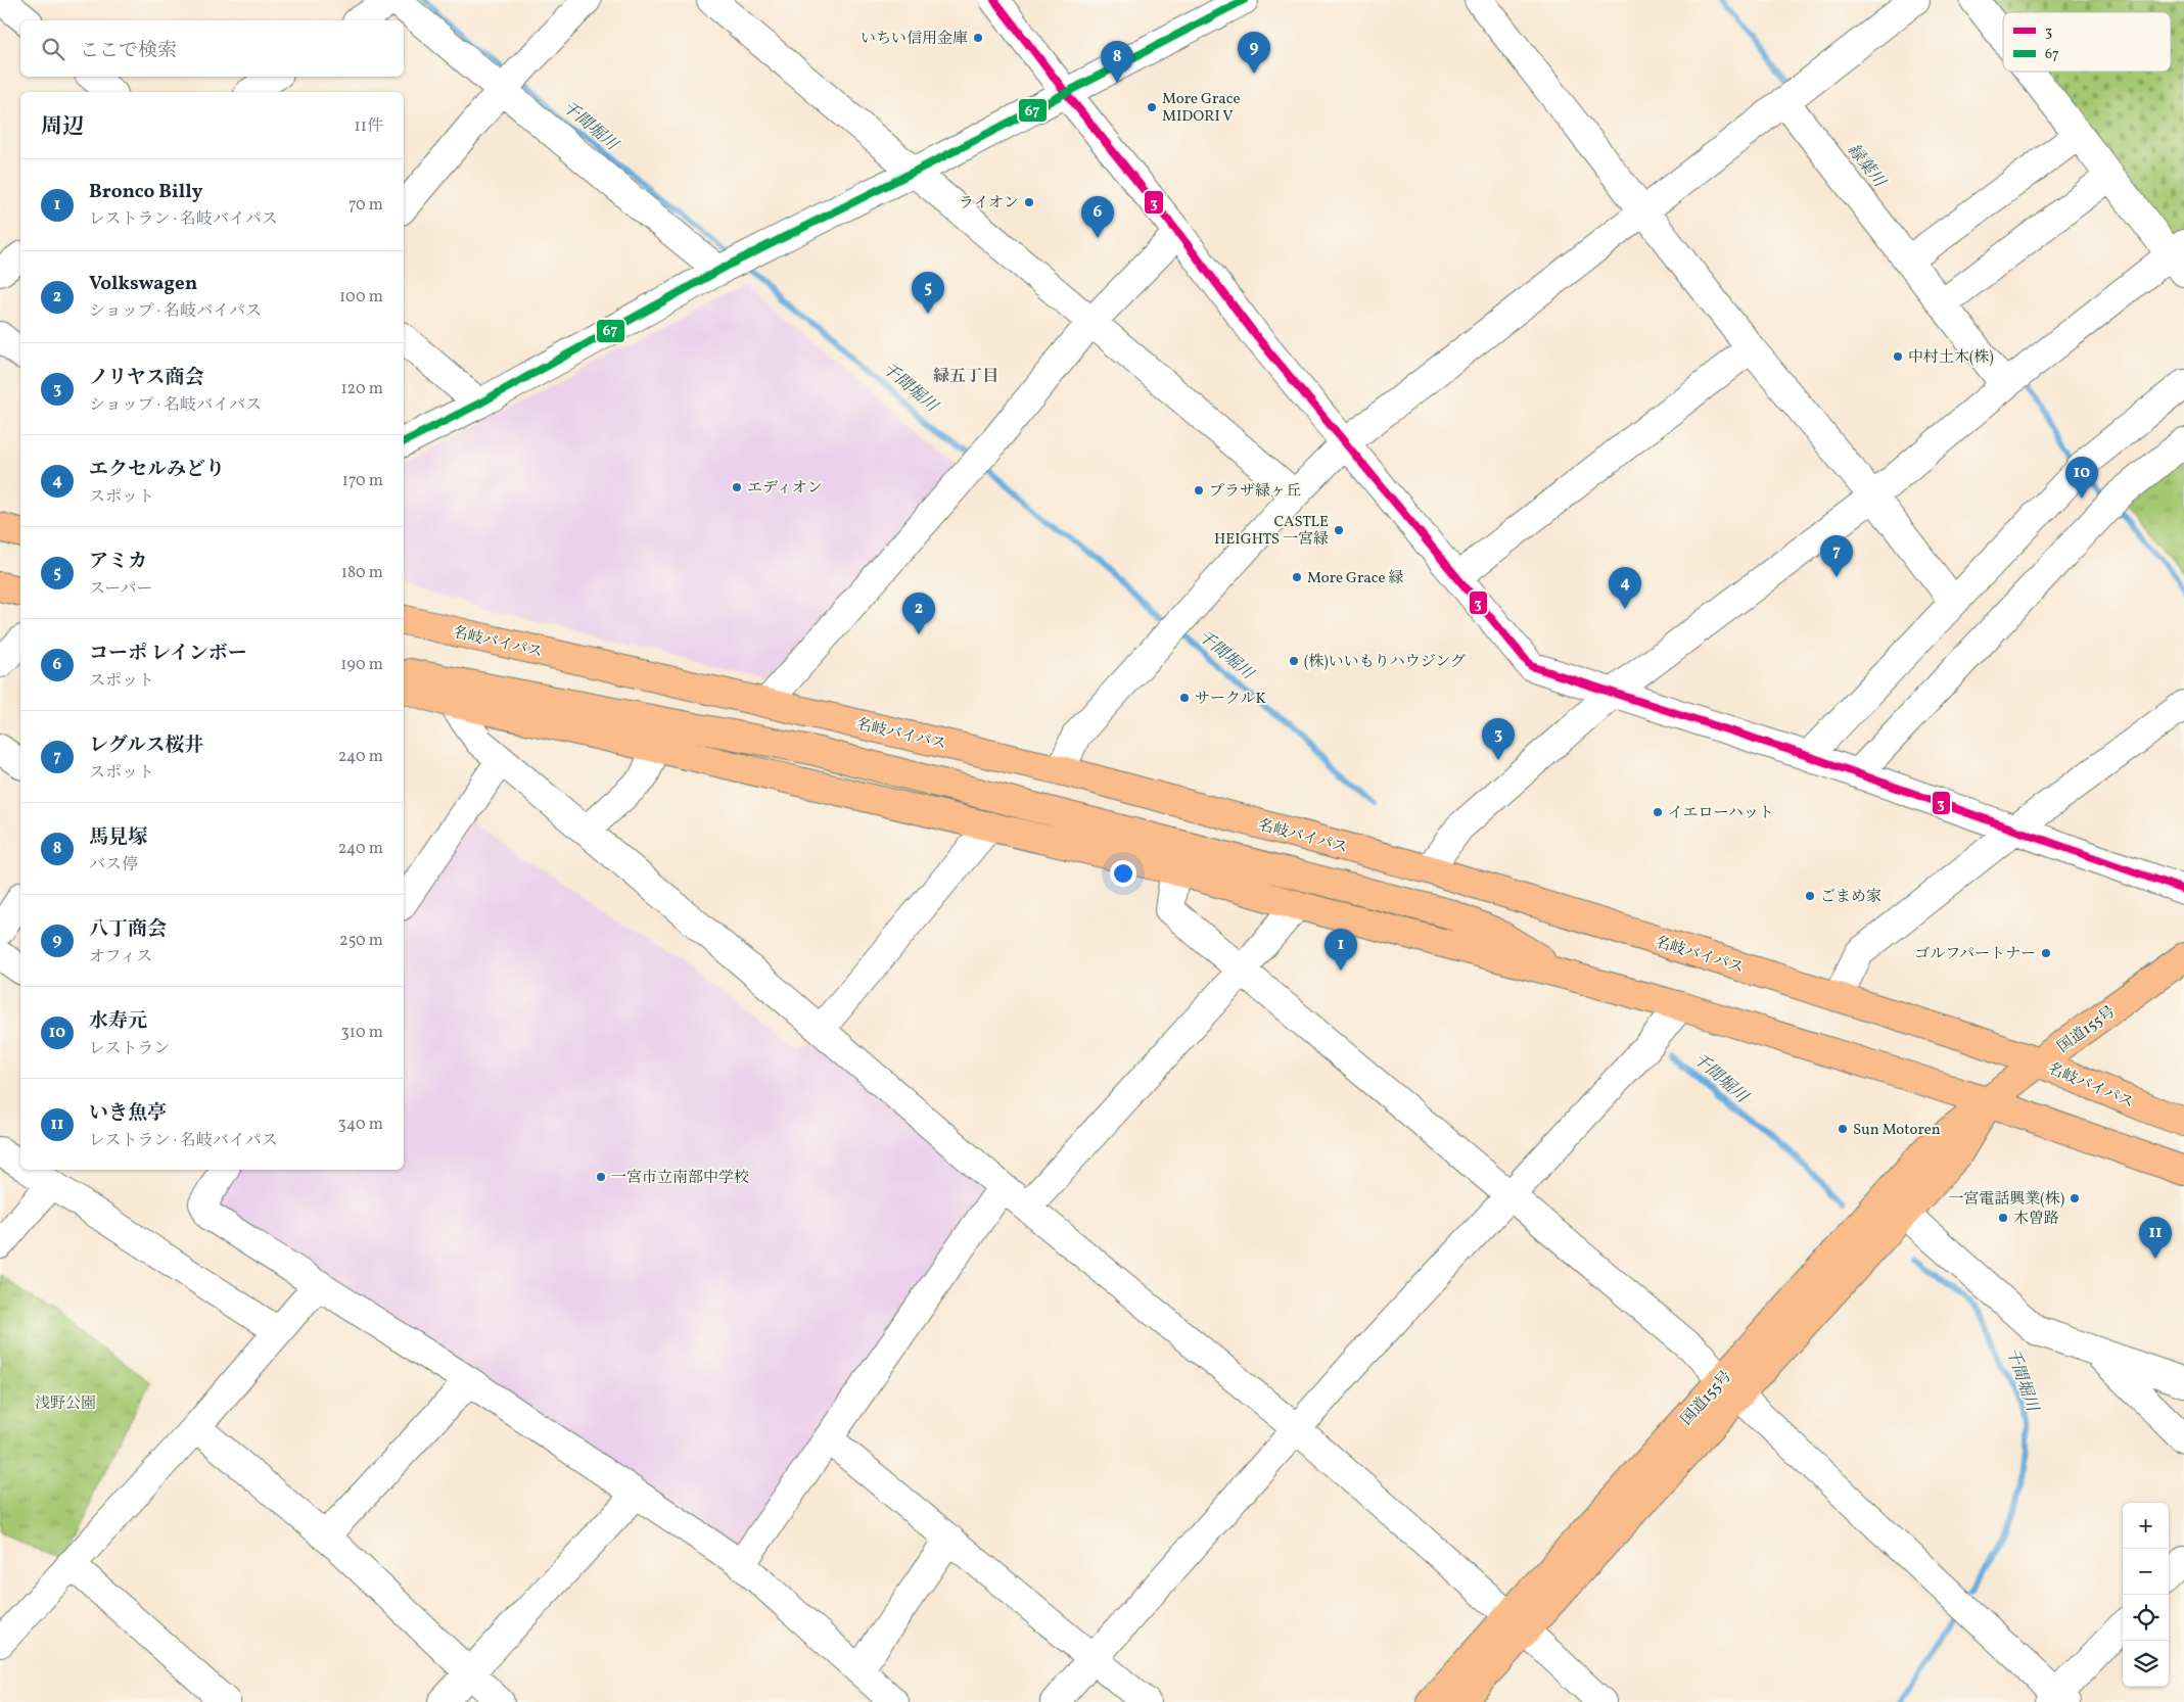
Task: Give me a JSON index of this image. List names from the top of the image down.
{
  "streets": {
    "highway": ["名岐バイパス", "国道155号"]
  },
  "crossings": [
    ["名岐バイパス", "国道155号"]
  ],
  "districts": ["緑五丁目"],
  "water": ["千間堀川", "縁葉川"],
  "parks": ["浅野公園"],
  "places": [
    "いちい信用金庫",
    "More Grace MIDORI V",
    "ライオン",
    "中村土木(株)",
    "エディオン",
    "プラザ緑ヶ丘",
    "CASTLE HEIGHTS 一宮緑",
    "More Grace 緑",
    "(株)いいもりハウジング",
    "サークルK",
    "イエローハット",
    "ごまめ家",
    "ゴルフパートナー",
    "Sun Motoren",
    "一宮市立南部中学校",
    "一宮電話興業(株)",
    "木曽路"
  ],
  "lines": ["transit line 3", "transit line 67"],
  "legend": ["3", "67"],
  "page": {
    "search": "ここで検索",
    "pins": [
      "9",
      "8",
      "6",
      "5",
      "10",
      "7",
      "4",
      "2",
      "3",
      "1",
      "11"
    ],
    "heading": ["周辺", "11件"],
    "list": [
      {
        "mark": "1",
        "name": "Bronco Billy",
        "note": "レストラン · 名岐バイパス",
        "value": "70 m"
      },
      {
        "mark": "2",
        "name": "Volkswagen",
        "note": "ショップ · 名岐バイパス",
        "value": "100 m"
      },
      {
        "mark": "3",
        "name": "ノリヤス商会",
        "note": "ショップ · 名岐バイパス",
        "value": "120 m"
      },
      {
        "mark": "4",
        "name": "エクセルみどり",
        "note": "スポット",
        "value": "170 m"
      },
      {
        "mark": "5",
        "name": "アミカ",
        "note": "スーパー",
        "value": "180 m"
      },
      {
        "mark": "6",
        "name": "コーポ レインボー",
        "note": "スポット",
        "value": "190 m"
      },
      {
        "mark": "7",
        "name": "レグルス桜井",
        "note": "スポット",
        "value": "240 m"
      },
      {
        "mark": "8",
        "name": "馬見塚",
        "note": "バス停",
        "value": "240 m"
      },
      {
        "mark": "9",
        "name": "八丁商会",
        "note": "オフィス",
        "value": "250 m"
      },
      {
        "mark": "10",
        "name": "水寿元",
        "note": "レストラン",
        "value": "310 m"
      },
      {
        "mark": "11",
        "name": "いき魚亭",
        "note": "レストラン · 名岐バイパス",
        "value": "340 m"
      }
    ],
    "map_buttons": ["+", "−"]
  }
}
